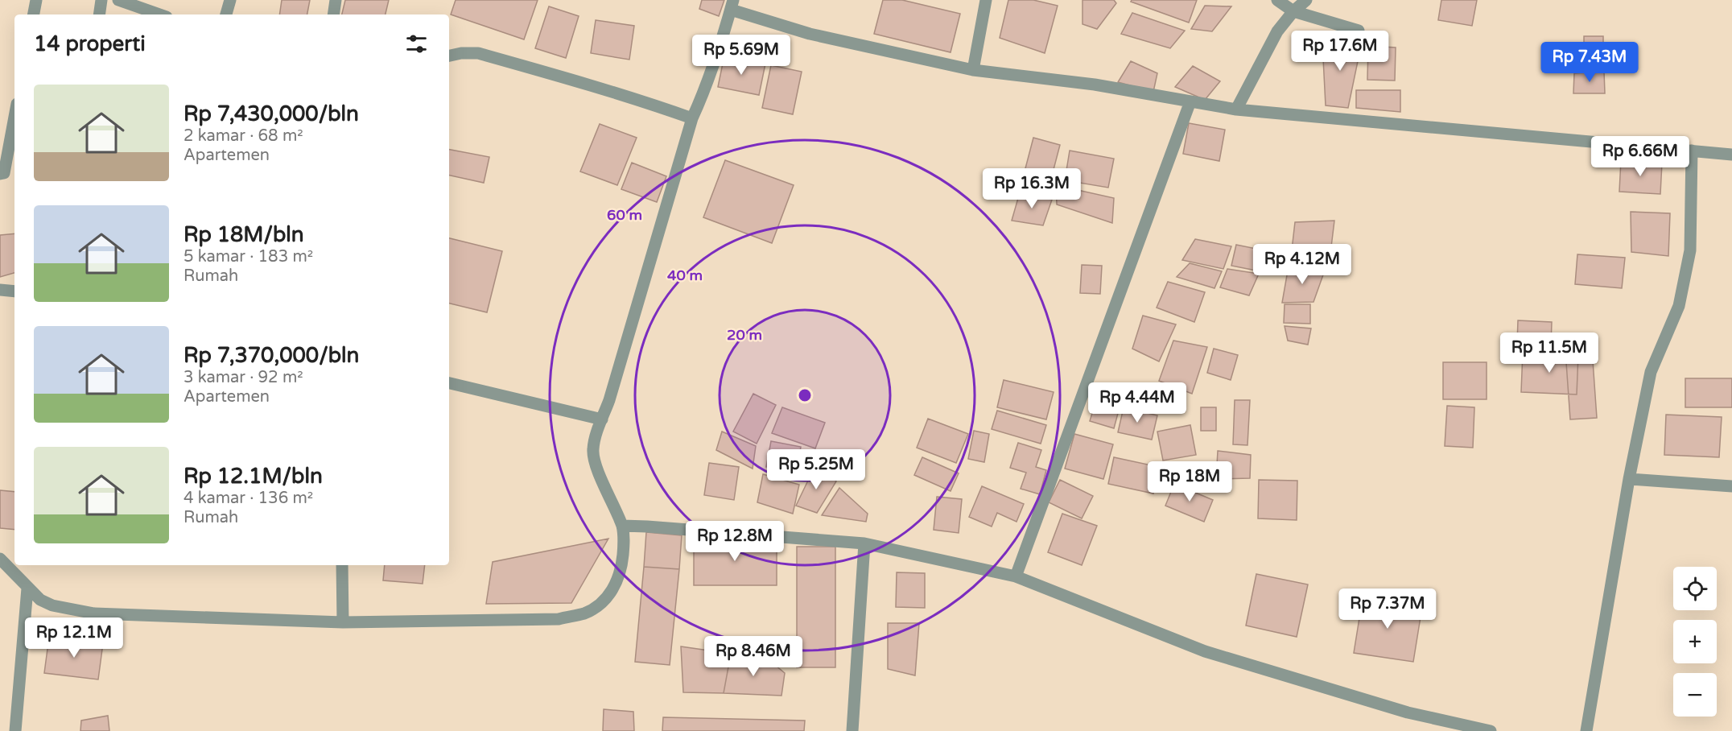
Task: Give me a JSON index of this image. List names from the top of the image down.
{
  "page": {
    "heading": "14 properti",
    "price": [
      "Rp 17.6M",
      "Rp 5.69M",
      "Rp 7.43M",
      "Rp 6.66M",
      "Rp 16.3M",
      "Rp 4.12M",
      "Rp 11.5M",
      "Rp 4.44M",
      "Rp 5.25M",
      "Rp 18M",
      "Rp 12.8M",
      "Rp 7.37M",
      "Rp 12.1M",
      "Rp 8.46M"
    ],
    "list": [
      {
        "name": "Rp 7,430,000/bln",
        "note": "2 kamar · 68 m² · Apartemen"
      },
      {
        "name": "Rp 18M/bln",
        "note": "5 kamar · 183 m² · Rumah"
      },
      {
        "name": "Rp 7,370,000/bln",
        "note": "3 kamar · 92 m² · Apartemen"
      },
      {
        "name": "Rp 12.1M/bln",
        "note": "4 kamar · 136 m² · Rumah"
      }
    ],
    "map_buttons": ["+", "−"]
  },
  "rings": ["60 m", "40 m", "20 m"]
}
